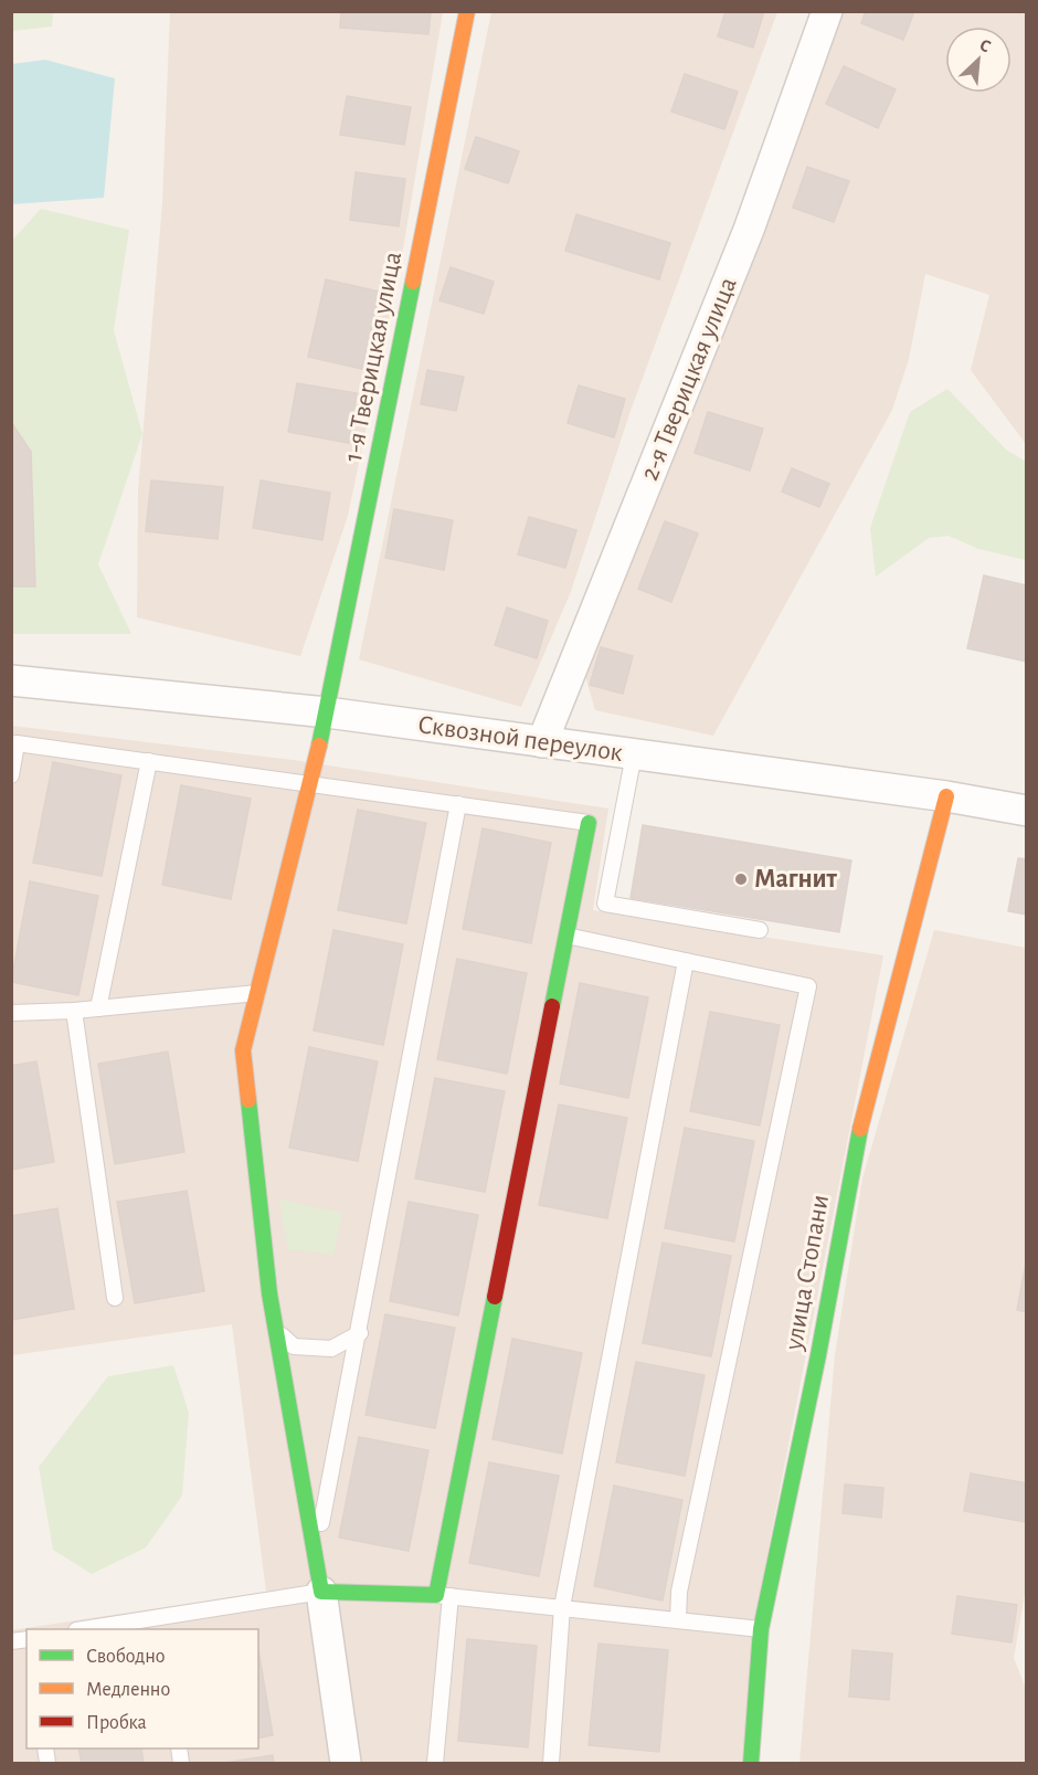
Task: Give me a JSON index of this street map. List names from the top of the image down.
{
  "streets": {
    "street": [
      "1-я Тверицкая улица",
      "2-я Тверицкая улица",
      "Сквозной переулок",
      "улица Стопани"
    ]
  },
  "crossings": [
    ["1-я Тверицкая улица", "Сквозной переулок"],
    ["2-я Тверицкая улица", "Сквозной переулок"],
    ["Сквозной переулок", "улица Стопани"]
  ],
  "places": ["Магнит"],
  "legend": ["Свободно", "Медленно", "Пробка"],
  "north": "top right"
}
